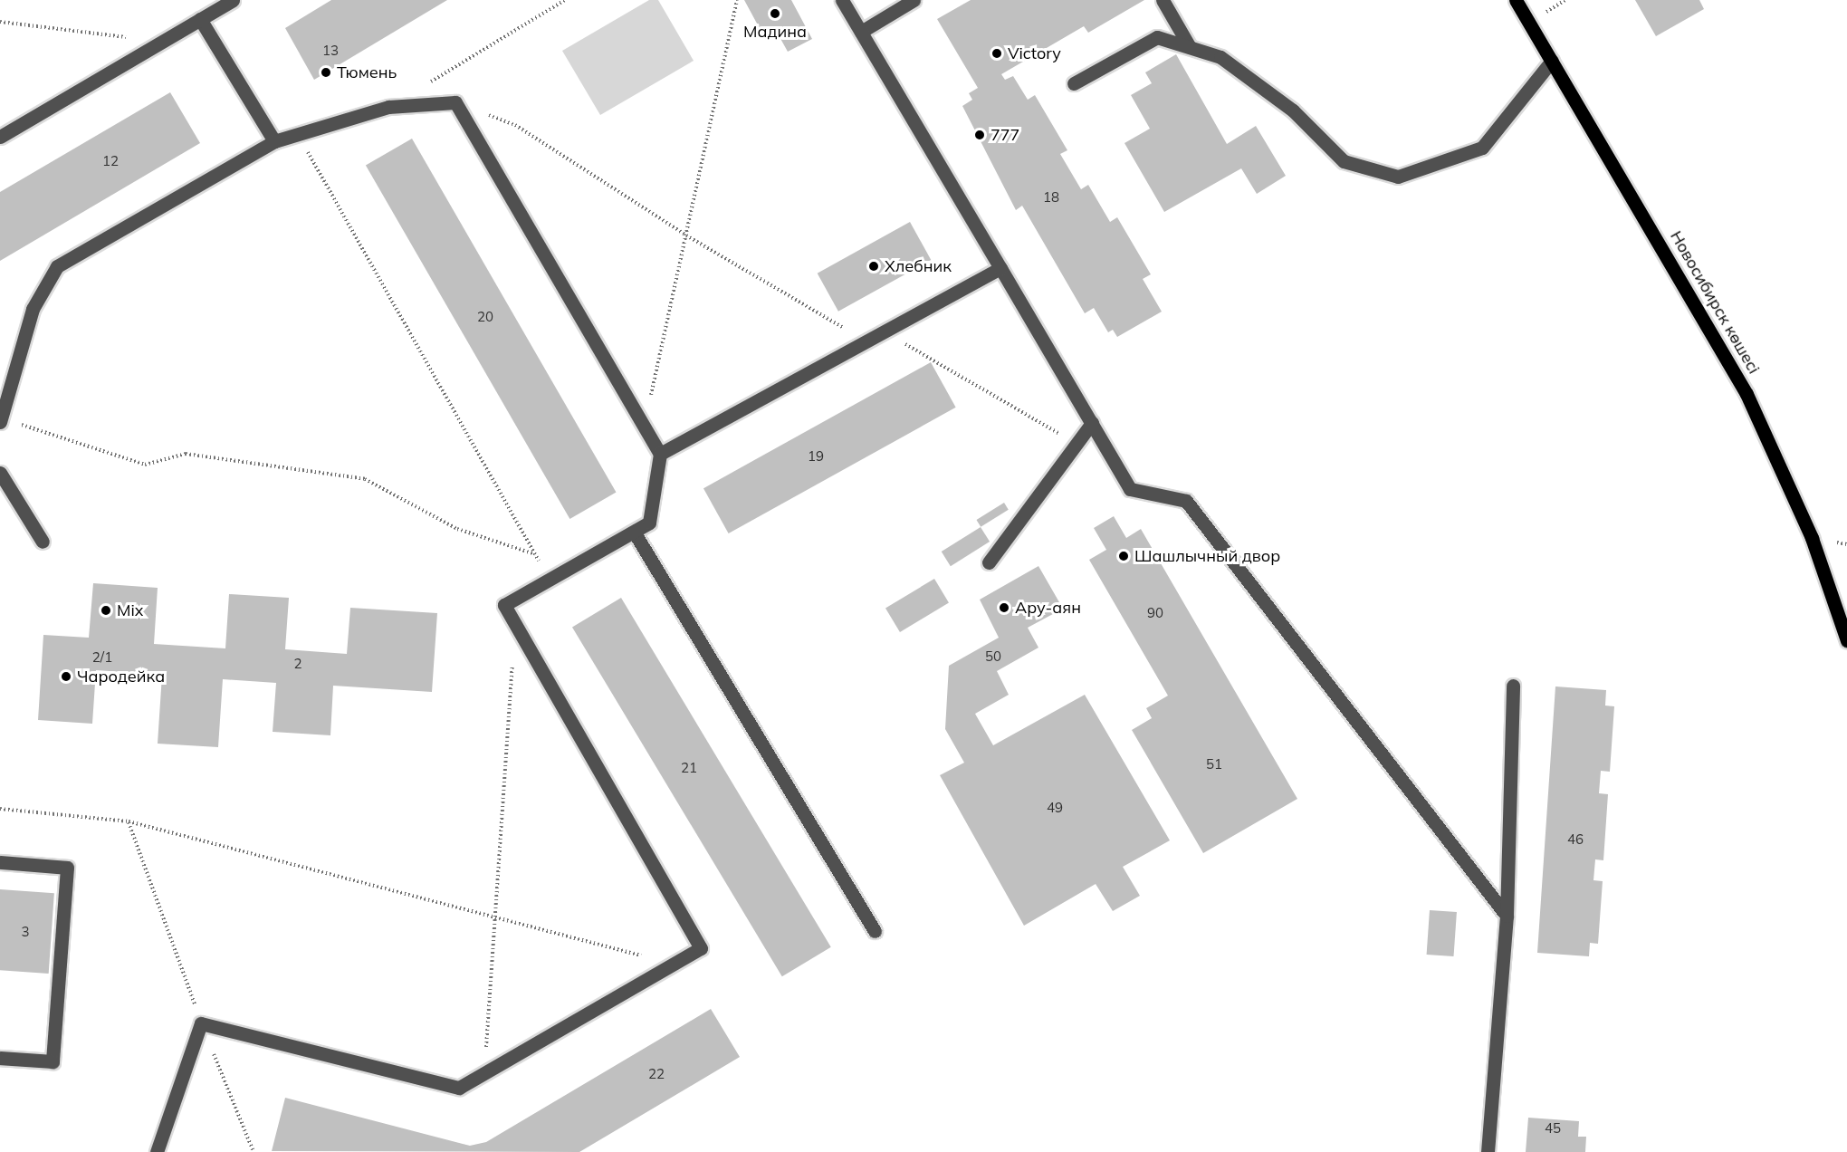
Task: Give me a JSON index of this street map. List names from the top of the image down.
{
  "streets": {
    "main road": ["Новосибирск көшесі"]
  },
  "places": [
    "Мадина",
    "Victory",
    "Тюмень",
    "777",
    "Хлебник",
    "Шашлычный двор",
    "Ару-аян",
    "Mix",
    "Чародейка"
  ],
  "house_numbers": [
    "13",
    "12",
    "18",
    "20",
    "19",
    "90",
    "50",
    "2/1",
    "2",
    "51",
    "21",
    "49",
    "46",
    "3",
    "22",
    "45"
  ]
}
